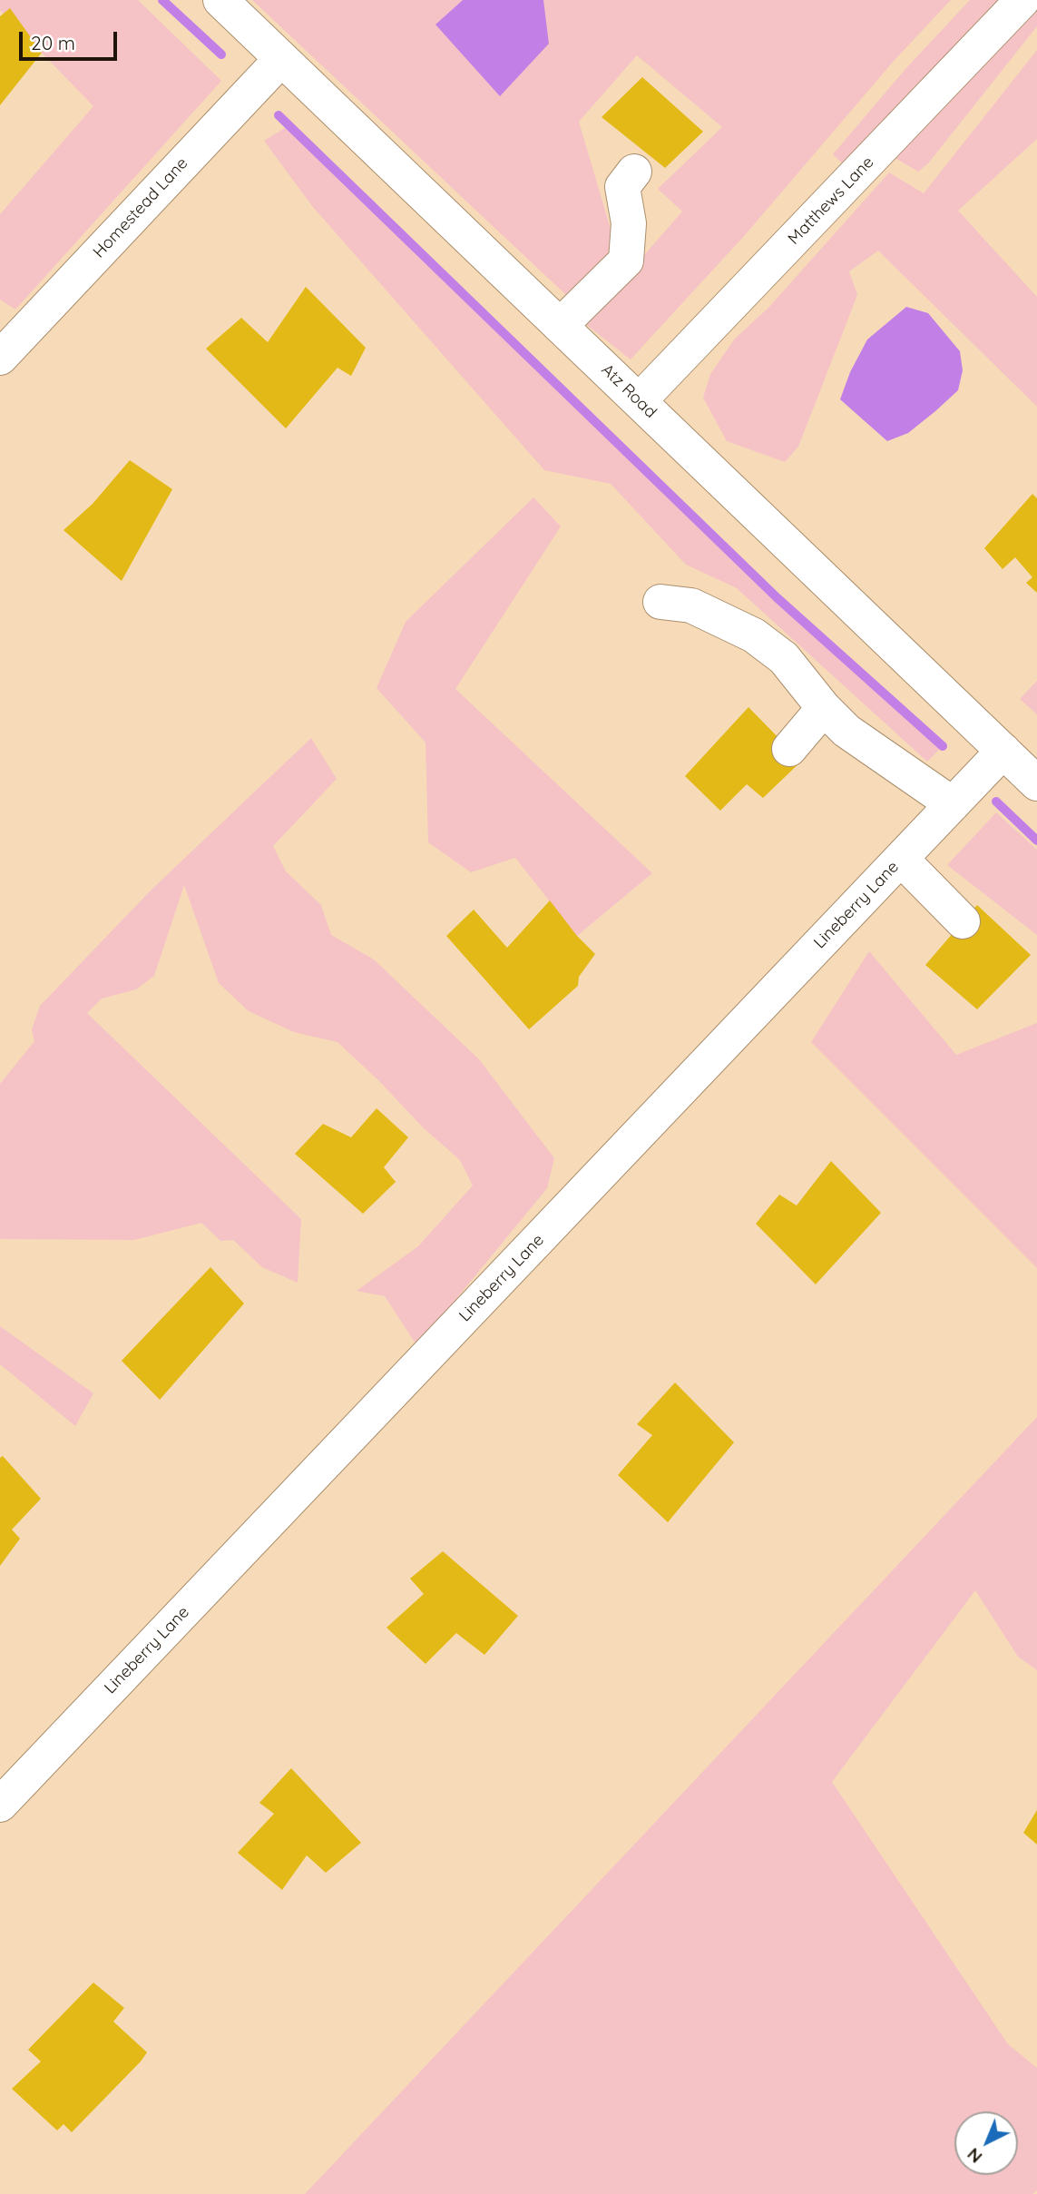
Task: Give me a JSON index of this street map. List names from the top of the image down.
{
  "streets": {
    "street": [
      "Matthews Lane",
      "Homestead Lane",
      "Atz Road",
      "Lineberry Lane"
    ]
  },
  "crossings": [
    ["Matthews Lane", "Atz Road"],
    ["Homestead Lane", "Atz Road"],
    ["Atz Road", "Lineberry Lane"]
  ],
  "scale_bar": "20 m",
  "north": "bottom left"
}
